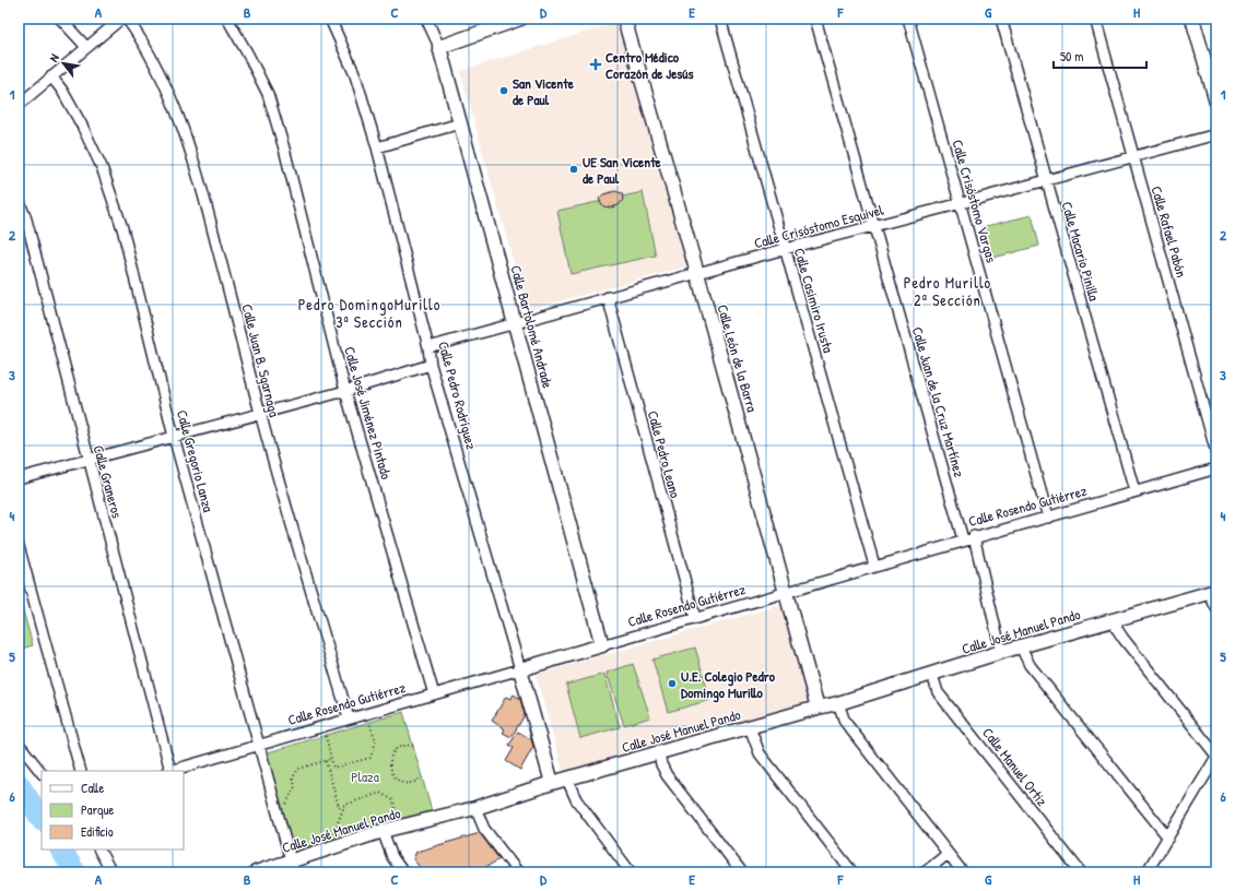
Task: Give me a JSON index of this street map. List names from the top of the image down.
{
  "streets": {
    "street": [
      "Calle Crisóstomo Vargas",
      "Calle Crisóstomo Esquivel",
      "Calle Rafael Pabón",
      "Calle Macario Pinilla",
      "Calle Casimiro Irusta",
      "Calle Bartolomé Andrade",
      "Calle León de la Barra",
      "Calle Juan B. Sgarnaga",
      "Calle Pedro Rodríguez",
      "Calle Juan de la Cruz Martínez",
      "Calle José Jiménez Pintado",
      "Calle Pedro Leano",
      "Calle Gregorio Lanza",
      "Calle Graneros",
      "Calle Rosendo Gutiérrez",
      "Calle José Manuel Pando",
      "Calle Manuel Ortiz"
    ]
  },
  "crossings": [
    ["Calle Crisóstomo Vargas", "Calle Crisóstomo Esquivel"],
    ["Calle Crisóstomo Vargas", "Calle Rosendo Gutiérrez"],
    ["Calle Crisóstomo Esquivel", "Calle Rafael Pabón"],
    ["Calle Crisóstomo Esquivel", "Calle Macario Pinilla"],
    ["Calle Crisóstomo Esquivel", "Calle Casimiro Irusta"],
    ["Calle Crisóstomo Esquivel", "Calle Bartolomé Andrade"],
    ["Calle Crisóstomo Esquivel", "Calle León de la Barra"],
    ["Calle Crisóstomo Esquivel", "Calle Pedro Rodríguez"],
    ["Calle Crisóstomo Esquivel", "Calle Juan de la Cruz Martínez"],
    ["Calle Crisóstomo Esquivel", "Calle Pedro Leano"],
    ["Calle Macario Pinilla", "Calle Rosendo Gutiérrez"],
    ["Calle Casimiro Irusta", "Calle Rosendo Gutiérrez"],
    ["Calle Bartolomé Andrade", "Calle Rosendo Gutiérrez"],
    ["Calle León de la Barra", "Calle Rosendo Gutiérrez"],
    ["Calle León de la Barra", "Calle José Manuel Pando"],
    ["Calle Juan B. Sgarnaga", "Calle Rosendo Gutiérrez"],
    ["Calle Pedro Rodríguez", "Calle Rosendo Gutiérrez"],
    ["Calle Pedro Rodríguez", "Calle José Manuel Pando"],
    ["Calle Juan de la Cruz Martínez", "Calle Rosendo Gutiérrez"],
    ["Calle José Jiménez Pintado", "Calle Rosendo Gutiérrez"],
    ["Calle Pedro Leano", "Calle Rosendo Gutiérrez"],
    ["Calle Gregorio Lanza", "Calle Rosendo Gutiérrez"],
    ["Calle Gregorio Lanza", "Calle José Manuel Pando"],
    ["Calle Graneros", "Calle Rosendo Gutiérrez"],
    ["Calle José Manuel Pando", "Calle Manuel Ortiz"]
  ],
  "districts": ["Pedro Murillo 2ª Sección", "Pedro DomingoMurillo 3ª Sección"],
  "parks": ["Plaza"],
  "places": {
    "health": ["Centro Médico Corazón de Jesús"],
    "other": ["San Vicente de Paul", "UE San Vicente de Paul", "U.E. Colegio Pedro Domingo Murillo"]
  },
  "legend": ["Calle", "Parque", "Edificio"],
  "scale_bar": "50 m",
  "north": "top left",
  "grid": {
    "columns": [
      "A",
      "B",
      "C",
      "D",
      "E",
      "F",
      "G",
      "H"
    ],
    "rows": [
      "1",
      "2",
      "3",
      "4",
      "5",
      "6"
    ]
  }
}
